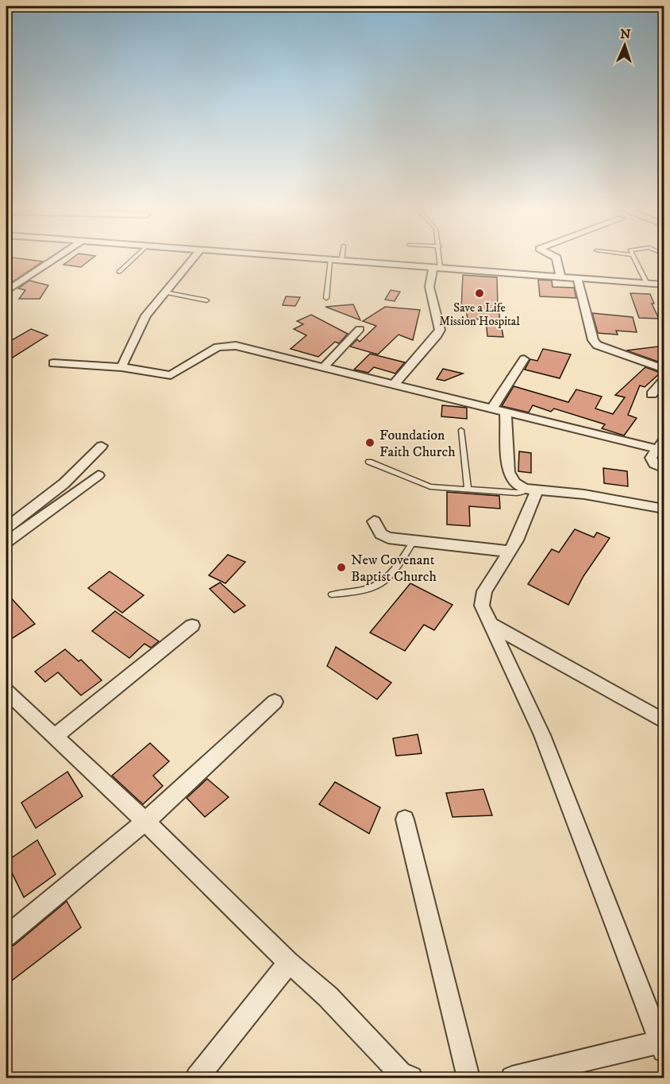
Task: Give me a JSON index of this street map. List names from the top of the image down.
{
  "places": ["Save a Life Mission Hospital", "Foundation Faith Church", "New Covenant Baptist Church"],
  "north": "top"
}
